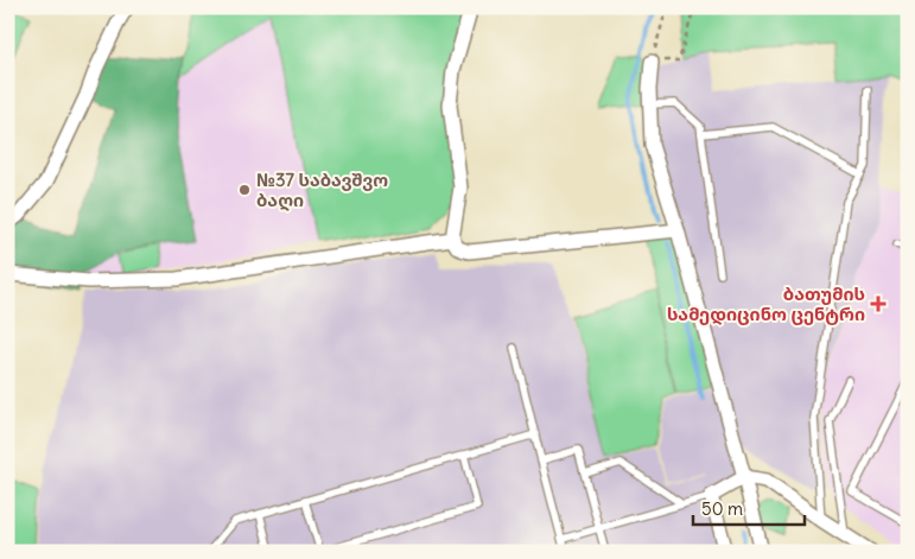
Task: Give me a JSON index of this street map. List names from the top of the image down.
{
  "places": {
    "other": ["№37 საბავშვო ბაღი"],
    "health": ["ბათუმის სამედიცინო ცენტრი"]
  },
  "scale_bar": "50 m"
}
